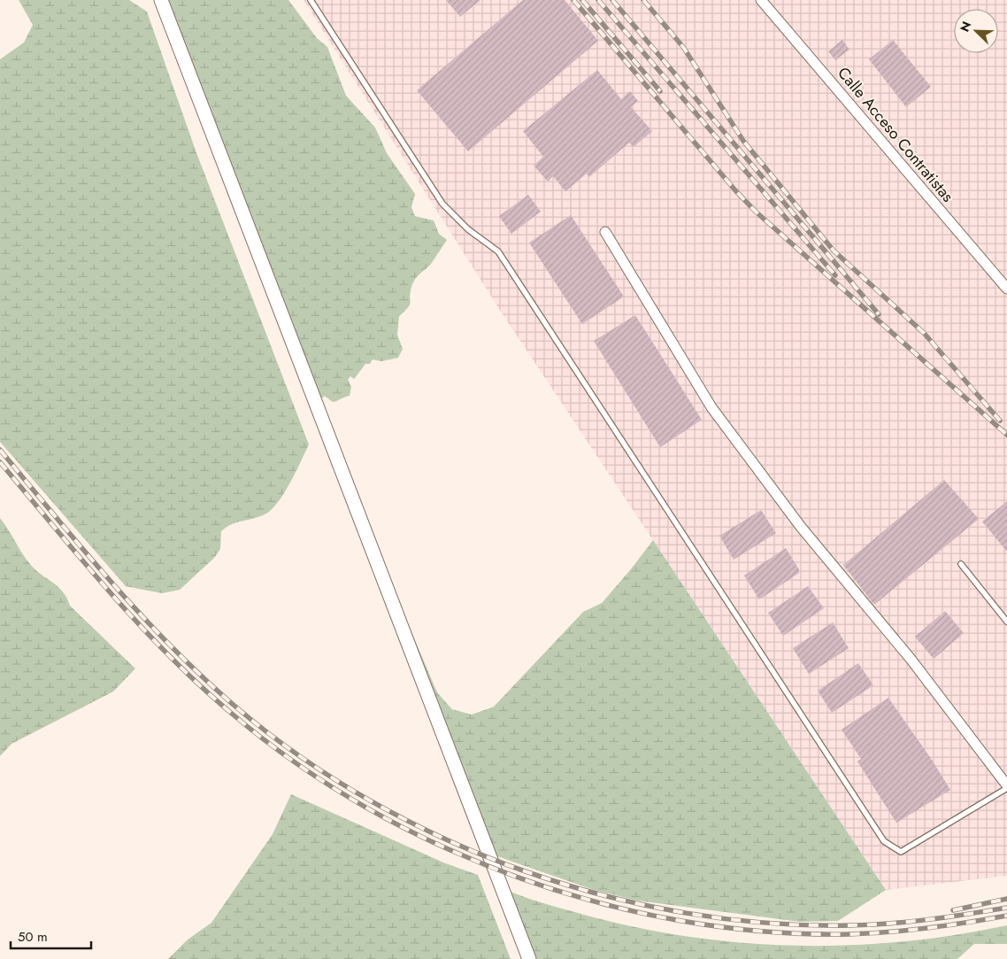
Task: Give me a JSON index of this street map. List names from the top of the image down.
{
  "streets": {
    "street": ["Calle Acceso Contratistas"]
  },
  "scale_bar": "50 m",
  "north": "top left"
}
